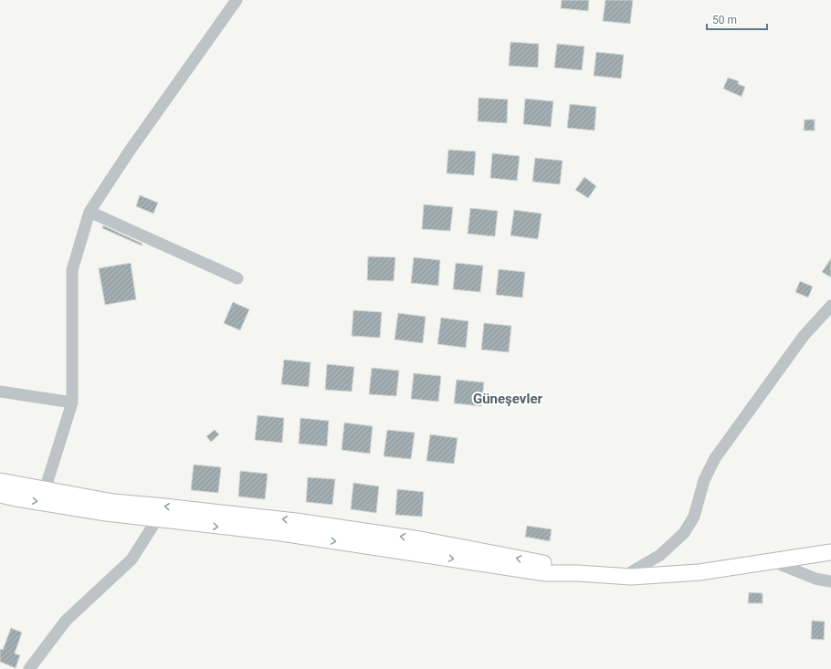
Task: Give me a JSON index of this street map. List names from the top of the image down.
{
  "districts": ["Güneşevler"],
  "scale_bar": "50 m"
}
